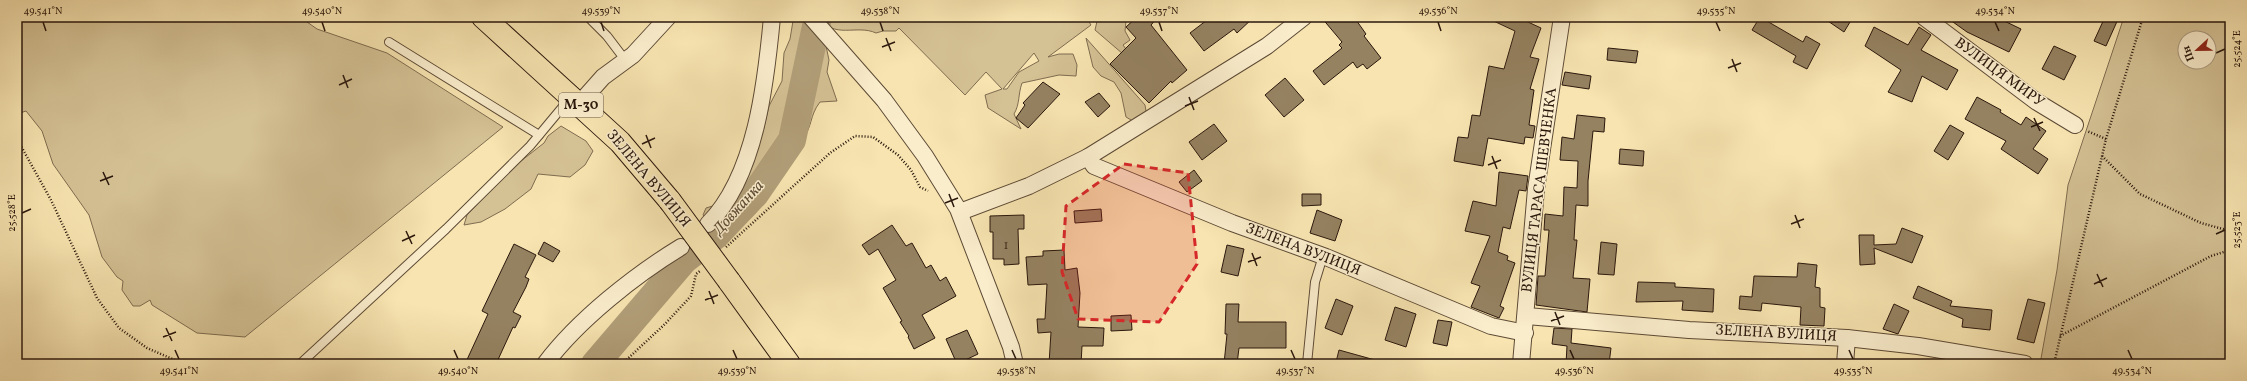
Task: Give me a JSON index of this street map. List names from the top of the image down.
{
  "streets": {
    "highway": ["М-30", "ЗЕЛЕНА ВУЛИЦЯ"],
    "street": ["ВУЛИЦЯ МИРУ", "ВУЛИЦЯ ТАРАСА ШЕВЧЕНКА"]
  },
  "crossings": [
    ["ЗЕЛЕНА ВУЛИЦЯ", "ВУЛИЦЯ ТАРАСА ШЕВЧЕНКА"]
  ],
  "water": ["Довжанка"],
  "house_numbers": ["1"],
  "north": "left",
  "coordinates": [
    "49.541°N",
    "49.540°N",
    "49.539°N",
    "49.538°N",
    "49.537°N",
    "49.536°N",
    "49.535°N",
    "49.534°N",
    "25.524°E",
    "25.528°E",
    "25.523°E"
  ]
}
